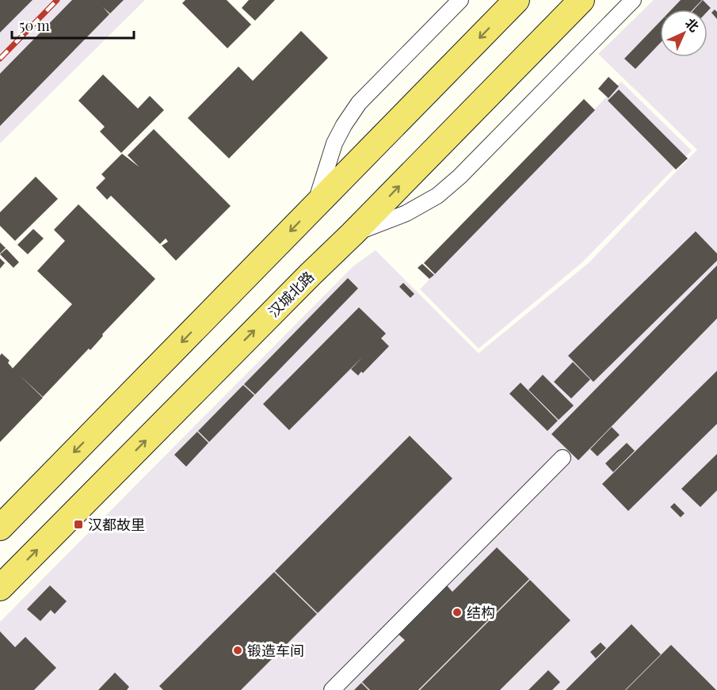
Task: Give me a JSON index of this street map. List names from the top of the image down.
{
  "streets": {
    "main road": ["汉城北路"]
  },
  "places": {
    "transit": ["汉都故里"],
    "other": ["结构", "锻造车间"]
  },
  "scale_bar": "50 m",
  "north": "top right"
}
